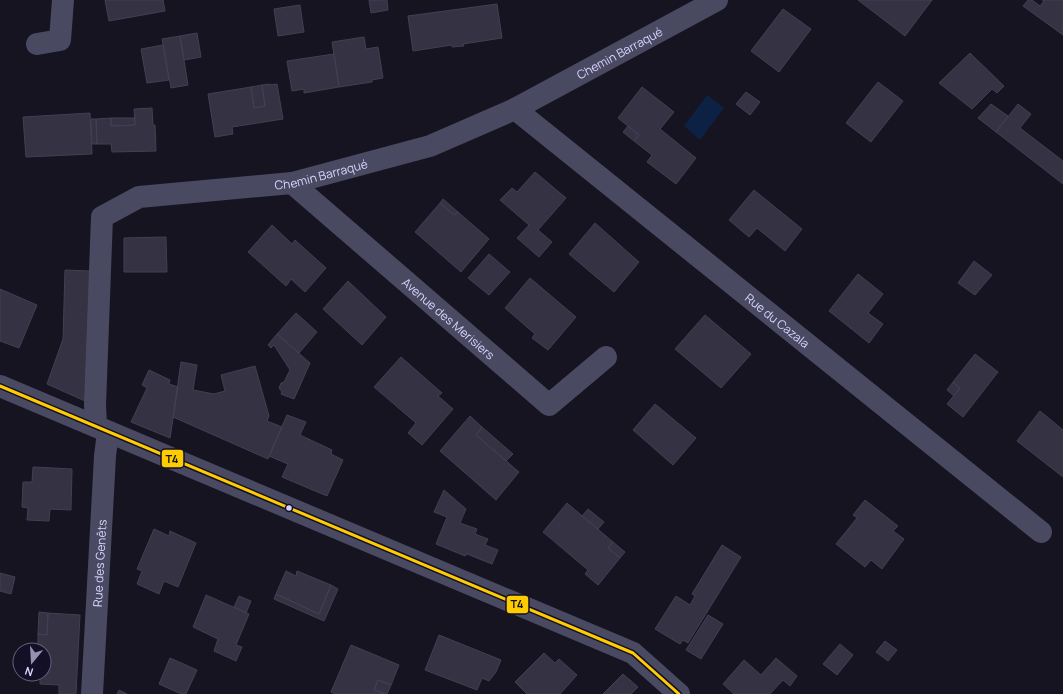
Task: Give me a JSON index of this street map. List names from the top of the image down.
{
  "streets": {
    "street": [
      "Chemin Barraqué",
      "Avenue des Merisiers",
      "Rue du Cazala",
      "Rue des Genêts"
    ]
  },
  "crossings": [
    ["Chemin Barraqué", "Avenue des Merisiers"],
    ["Chemin Barraqué", "Rue du Cazala"],
    ["Chemin Barraqué", "Rue des Genêts"]
  ],
  "lines": ["transit line T4"],
  "north": "bottom"
}
